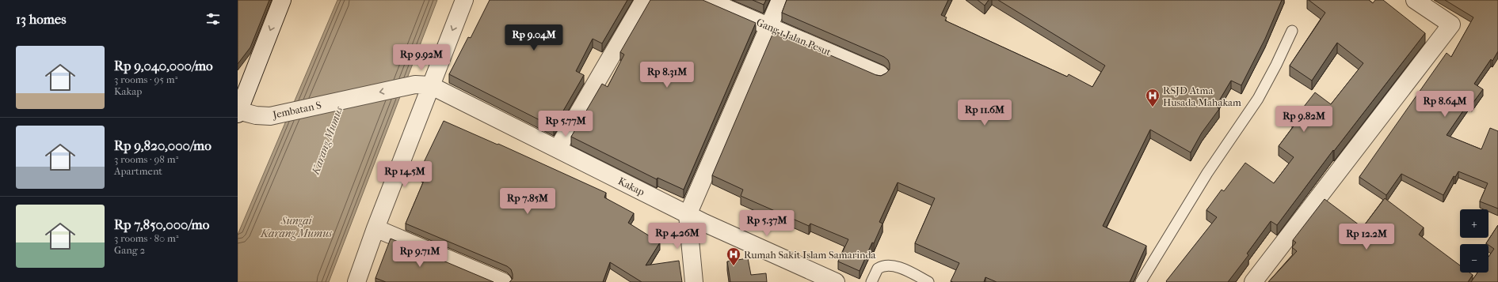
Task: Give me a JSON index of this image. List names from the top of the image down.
{
  "streets": {
    "street": ["Gang 1 Jalan Pesut", "Jembatan S", "Kakap"]
  },
  "crossings": [
    ["Jembatan S", "Kakap"]
  ],
  "one_way": ["Jembatan S"],
  "water": ["Karang Mumus", "Sungai Karang Mumus"],
  "places": {
    "hospital": ["RSJD Atma Husada Mahakam", "Rumah Sakit Islam Samarinda"]
  },
  "page": {
    "heading": "13 homes",
    "price": [
      "Rp 9.04M",
      "Rp 9.92M",
      "Rp 8.31M",
      "Rp 8.64M",
      "Rp 11.6M",
      "Rp 9.82M",
      "Rp 5.77M",
      "Rp 14.5M",
      "Rp 7.85M",
      "Rp 5.37M",
      "Rp 4.26M",
      "Rp 12.2M",
      "Rp 9.71M"
    ],
    "list": [
      {
        "name": "Rp 9,040,000/mo",
        "note": "3 rooms · 95 m² · Kakap"
      },
      {
        "name": "Rp 9,820,000/mo",
        "note": "3 rooms · 98 m² · Apartment"
      },
      {
        "name": "Rp 7,850,000/mo",
        "note": "3 rooms · 80 m² · Gang 2"
      }
    ],
    "map_buttons": ["+", "−"]
  }
}
